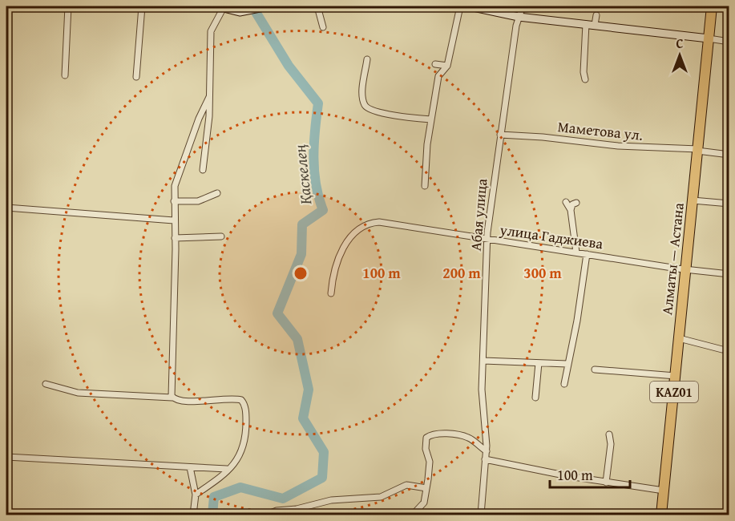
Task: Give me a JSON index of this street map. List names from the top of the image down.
{
  "streets": {
    "highway": ["Алматы — Астана", "KАZ01"],
    "street": ["Маметова ул.", "Абая улица", "улица Гаджиева"]
  },
  "crossings": [
    ["Маметова ул.", "Абая улица"],
    ["Маметова ул.", "Алматы — Астана"],
    ["Абая улица", "улица Гаджиева"],
    ["улица Гаджиева", "Алматы — Астана"]
  ],
  "water": ["Қаскелең"],
  "scale_bar": "100 m",
  "north": "top",
  "rings": ["100 m", "200 m", "300 m"]
}
